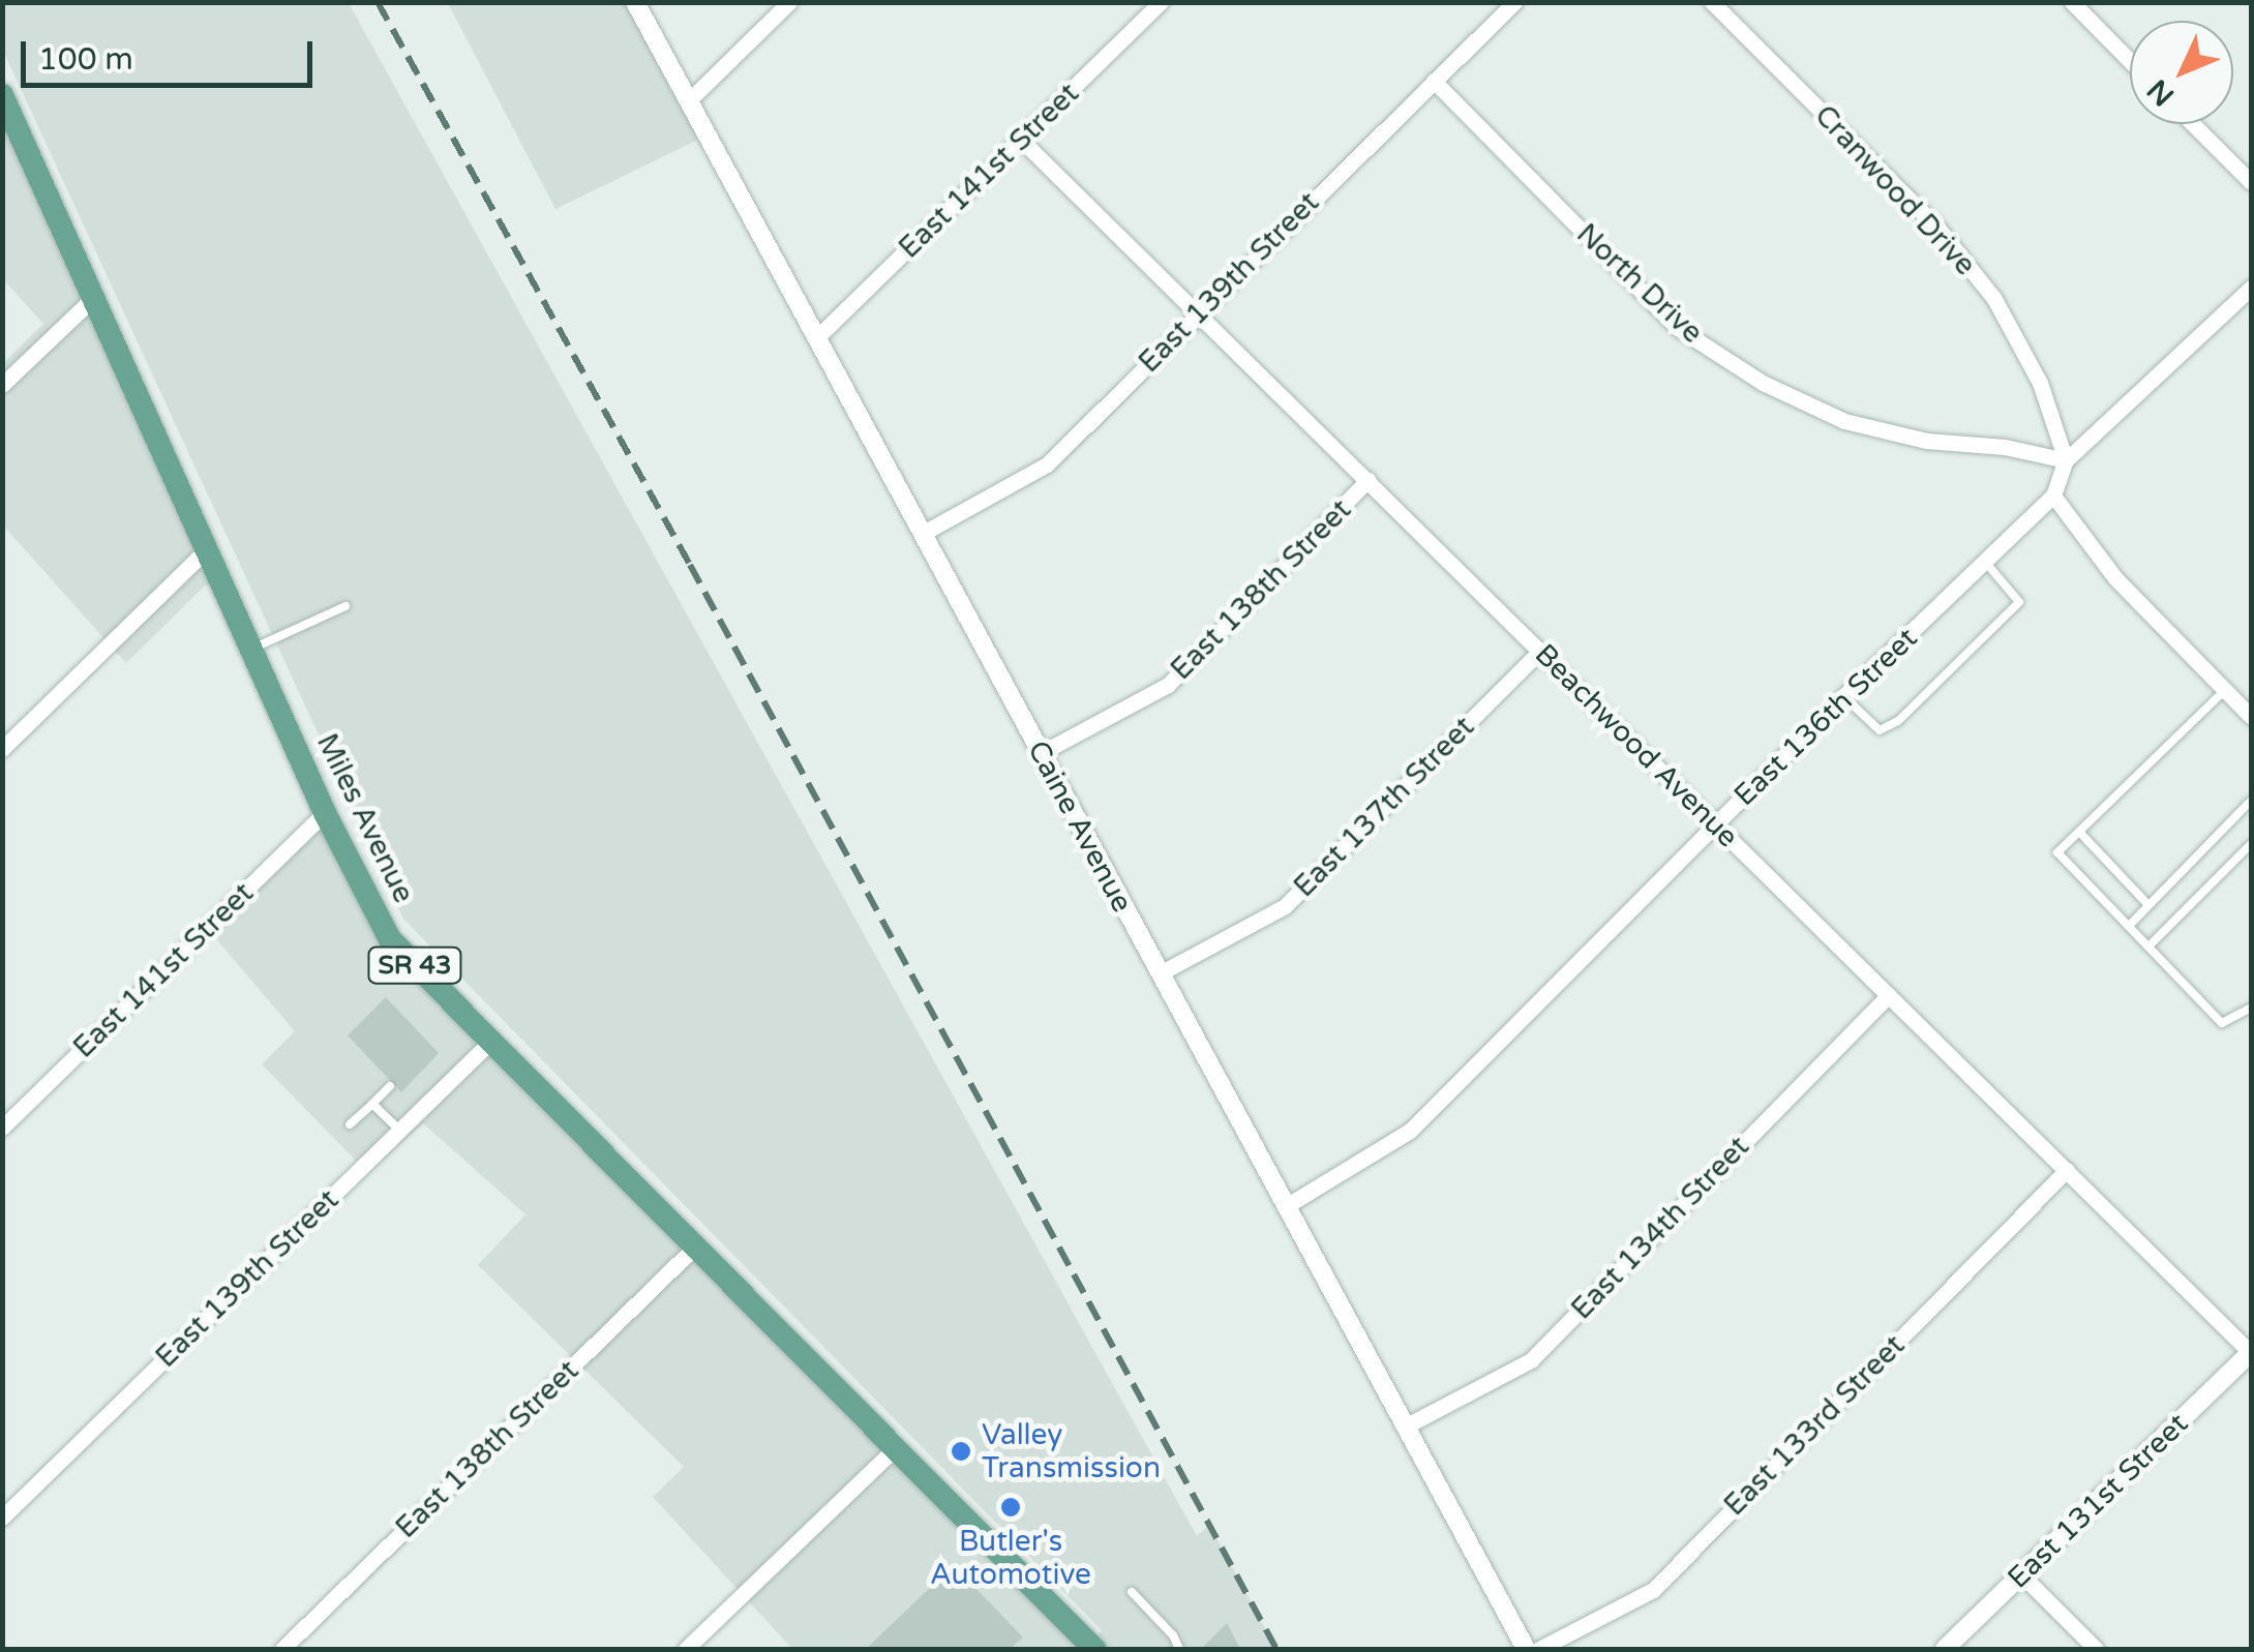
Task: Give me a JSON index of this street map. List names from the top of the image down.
{
  "streets": {
    "main road": ["Miles Avenue", "SR 43"],
    "street": [
      "East 141st Street",
      "Cranwood Drive",
      "East 139th Street",
      "North Drive",
      "East 138th Street",
      "East 136th Street",
      "Beachwood Avenue",
      "East 137th Street",
      "Caine Avenue",
      "East 134th Street",
      "East 133rd Street",
      "East 131st Street"
    ]
  },
  "crossings": [
    ["East 141st Street", "Beachwood Avenue"],
    ["East 141st Street", "Miles Avenue"],
    ["East 141st Street", "Caine Avenue"],
    ["Cranwood Drive", "North Drive"],
    ["Cranwood Drive", "East 136th Street"],
    ["East 139th Street", "North Drive"],
    ["East 139th Street", "Beachwood Avenue"],
    ["East 139th Street", "Miles Avenue"],
    ["East 139th Street", "Caine Avenue"],
    ["North Drive", "East 136th Street"],
    ["East 138th Street", "Beachwood Avenue"],
    ["East 138th Street", "Miles Avenue"],
    ["East 138th Street", "Caine Avenue"],
    ["East 136th Street", "Beachwood Avenue"],
    ["East 136th Street", "Caine Avenue"],
    ["Beachwood Avenue", "East 137th Street"],
    ["Beachwood Avenue", "East 134th Street"],
    ["Beachwood Avenue", "East 133rd Street"],
    ["Beachwood Avenue", "East 131st Street"],
    ["East 137th Street", "Caine Avenue"],
    ["Caine Avenue", "East 134th Street"]
  ],
  "places": ["Valley Transmission", "Butler's Automotive"],
  "scale_bar": "100 m",
  "north": "bottom left"
}
